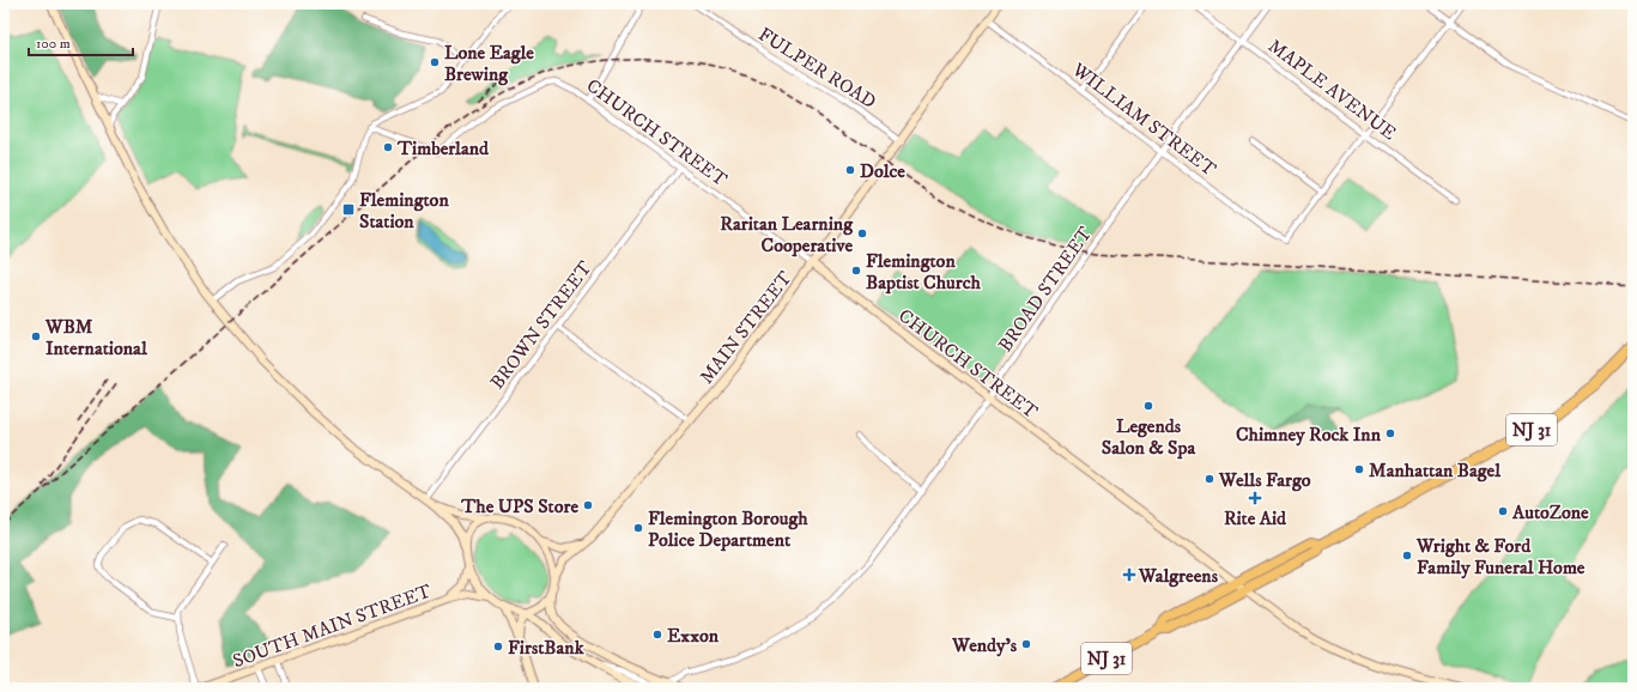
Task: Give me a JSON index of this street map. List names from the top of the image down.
{
  "streets": {
    "highway": ["NJ 31"],
    "street": [
      "FULPER ROAD",
      "MAPLE AVENUE",
      "WILLIAM STREET",
      "CHURCH STREET",
      "BROAD STREET",
      "BROWN STREET",
      "MAIN STREET",
      "SOUTH MAIN STREET"
    ]
  },
  "crossings": [
    ["FULPER ROAD", "MAIN STREET"],
    ["MAPLE AVENUE", "BROAD STREET"],
    ["WILLIAM STREET", "BROAD STREET"],
    ["WILLIAM STREET", "MAIN STREET"],
    ["CHURCH STREET", "BROAD STREET"],
    ["CHURCH STREET", "BROWN STREET"],
    ["CHURCH STREET", "MAIN STREET"],
    ["CHURCH STREET", "NJ 31"],
    ["MAIN STREET", "SOUTH MAIN STREET"]
  ],
  "places": {
    "other": [
      "Lone Eagle Brewing",
      "Timberland",
      "Dolce",
      "Raritan Learning Cooperative",
      "Flemington Baptist Church",
      "WBM International",
      "Legends Salon & Spa",
      "Chimney Rock Inn",
      "Manhattan Bagel",
      "Wells Fargo",
      "The UPS Store",
      "AutoZone",
      "Flemington Borough Police Department",
      "Wright & Ford Family Funeral Home",
      "Exxon",
      "Wendy's",
      "FirstBank"
    ],
    "transit": ["Flemington Station"],
    "health": ["Rite Aid", "Walgreens"]
  },
  "scale_bar": "100 m"
}
